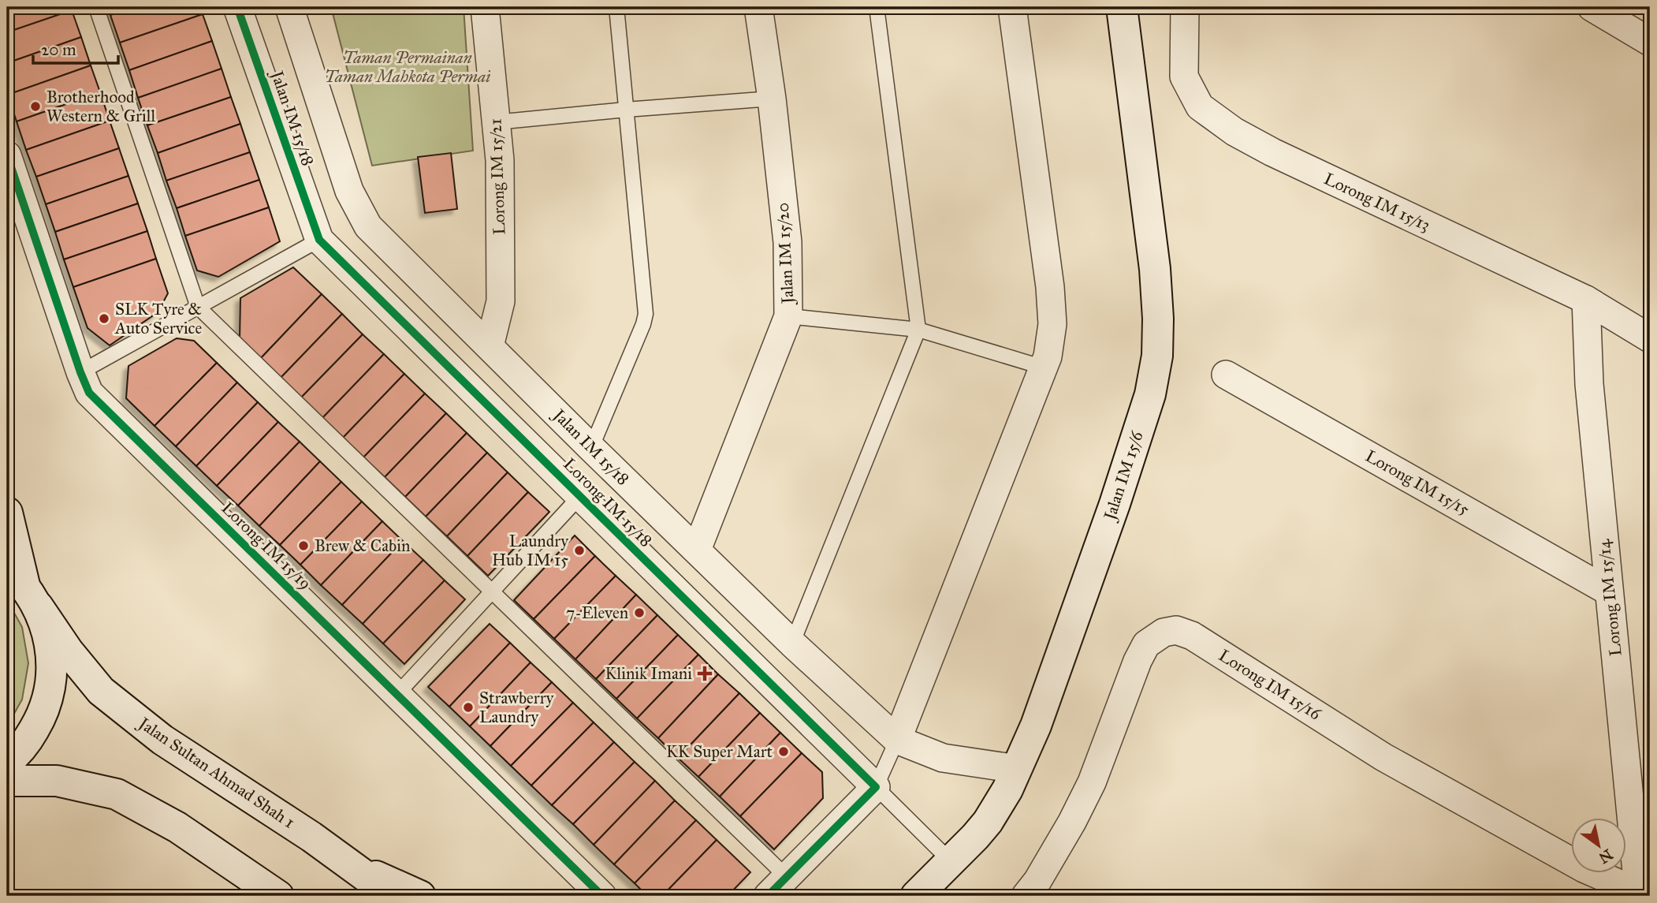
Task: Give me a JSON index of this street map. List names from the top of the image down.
{
  "streets": {
    "street": [
      "Jalan IM 15/18",
      "Lorong IM 15/21",
      "Lorong IM 15/13",
      "Jalan IM 15/20",
      "Jalan IM 15/6",
      "Lorong IM 15/15",
      "Lorong IM 15/18",
      "Lorong IM 15/19",
      "Lorong IM 15/14",
      "Lorong IM 15/16",
      "Jalan Sultan Ahmad Shah 1"
    ]
  },
  "crossings": [
    ["Jalan IM 15/18", "Lorong IM 15/21"],
    ["Jalan IM 15/18", "Jalan IM 15/20"],
    ["Jalan IM 15/18", "Jalan IM 15/6"],
    ["Jalan IM 15/18", "Lorong IM 15/18"],
    ["Lorong IM 15/13", "Lorong IM 15/14"],
    ["Lorong IM 15/15", "Lorong IM 15/14"],
    ["Lorong IM 15/14", "Lorong IM 15/16"]
  ],
  "parks": ["Taman Permainan Taman Mahkota Permai"],
  "places": {
    "other": [
      "Brotherhood Western & Grill",
      "SLK Tyre & Auto Service",
      "Brew & Cabin",
      "Laundry Hub IM 15",
      "7-Eleven",
      "Strawberry Laundry",
      "KK Super Mart"
    ],
    "health": ["Klinik Imani"]
  },
  "scale_bar": "20 m",
  "north": "bottom right"
}
